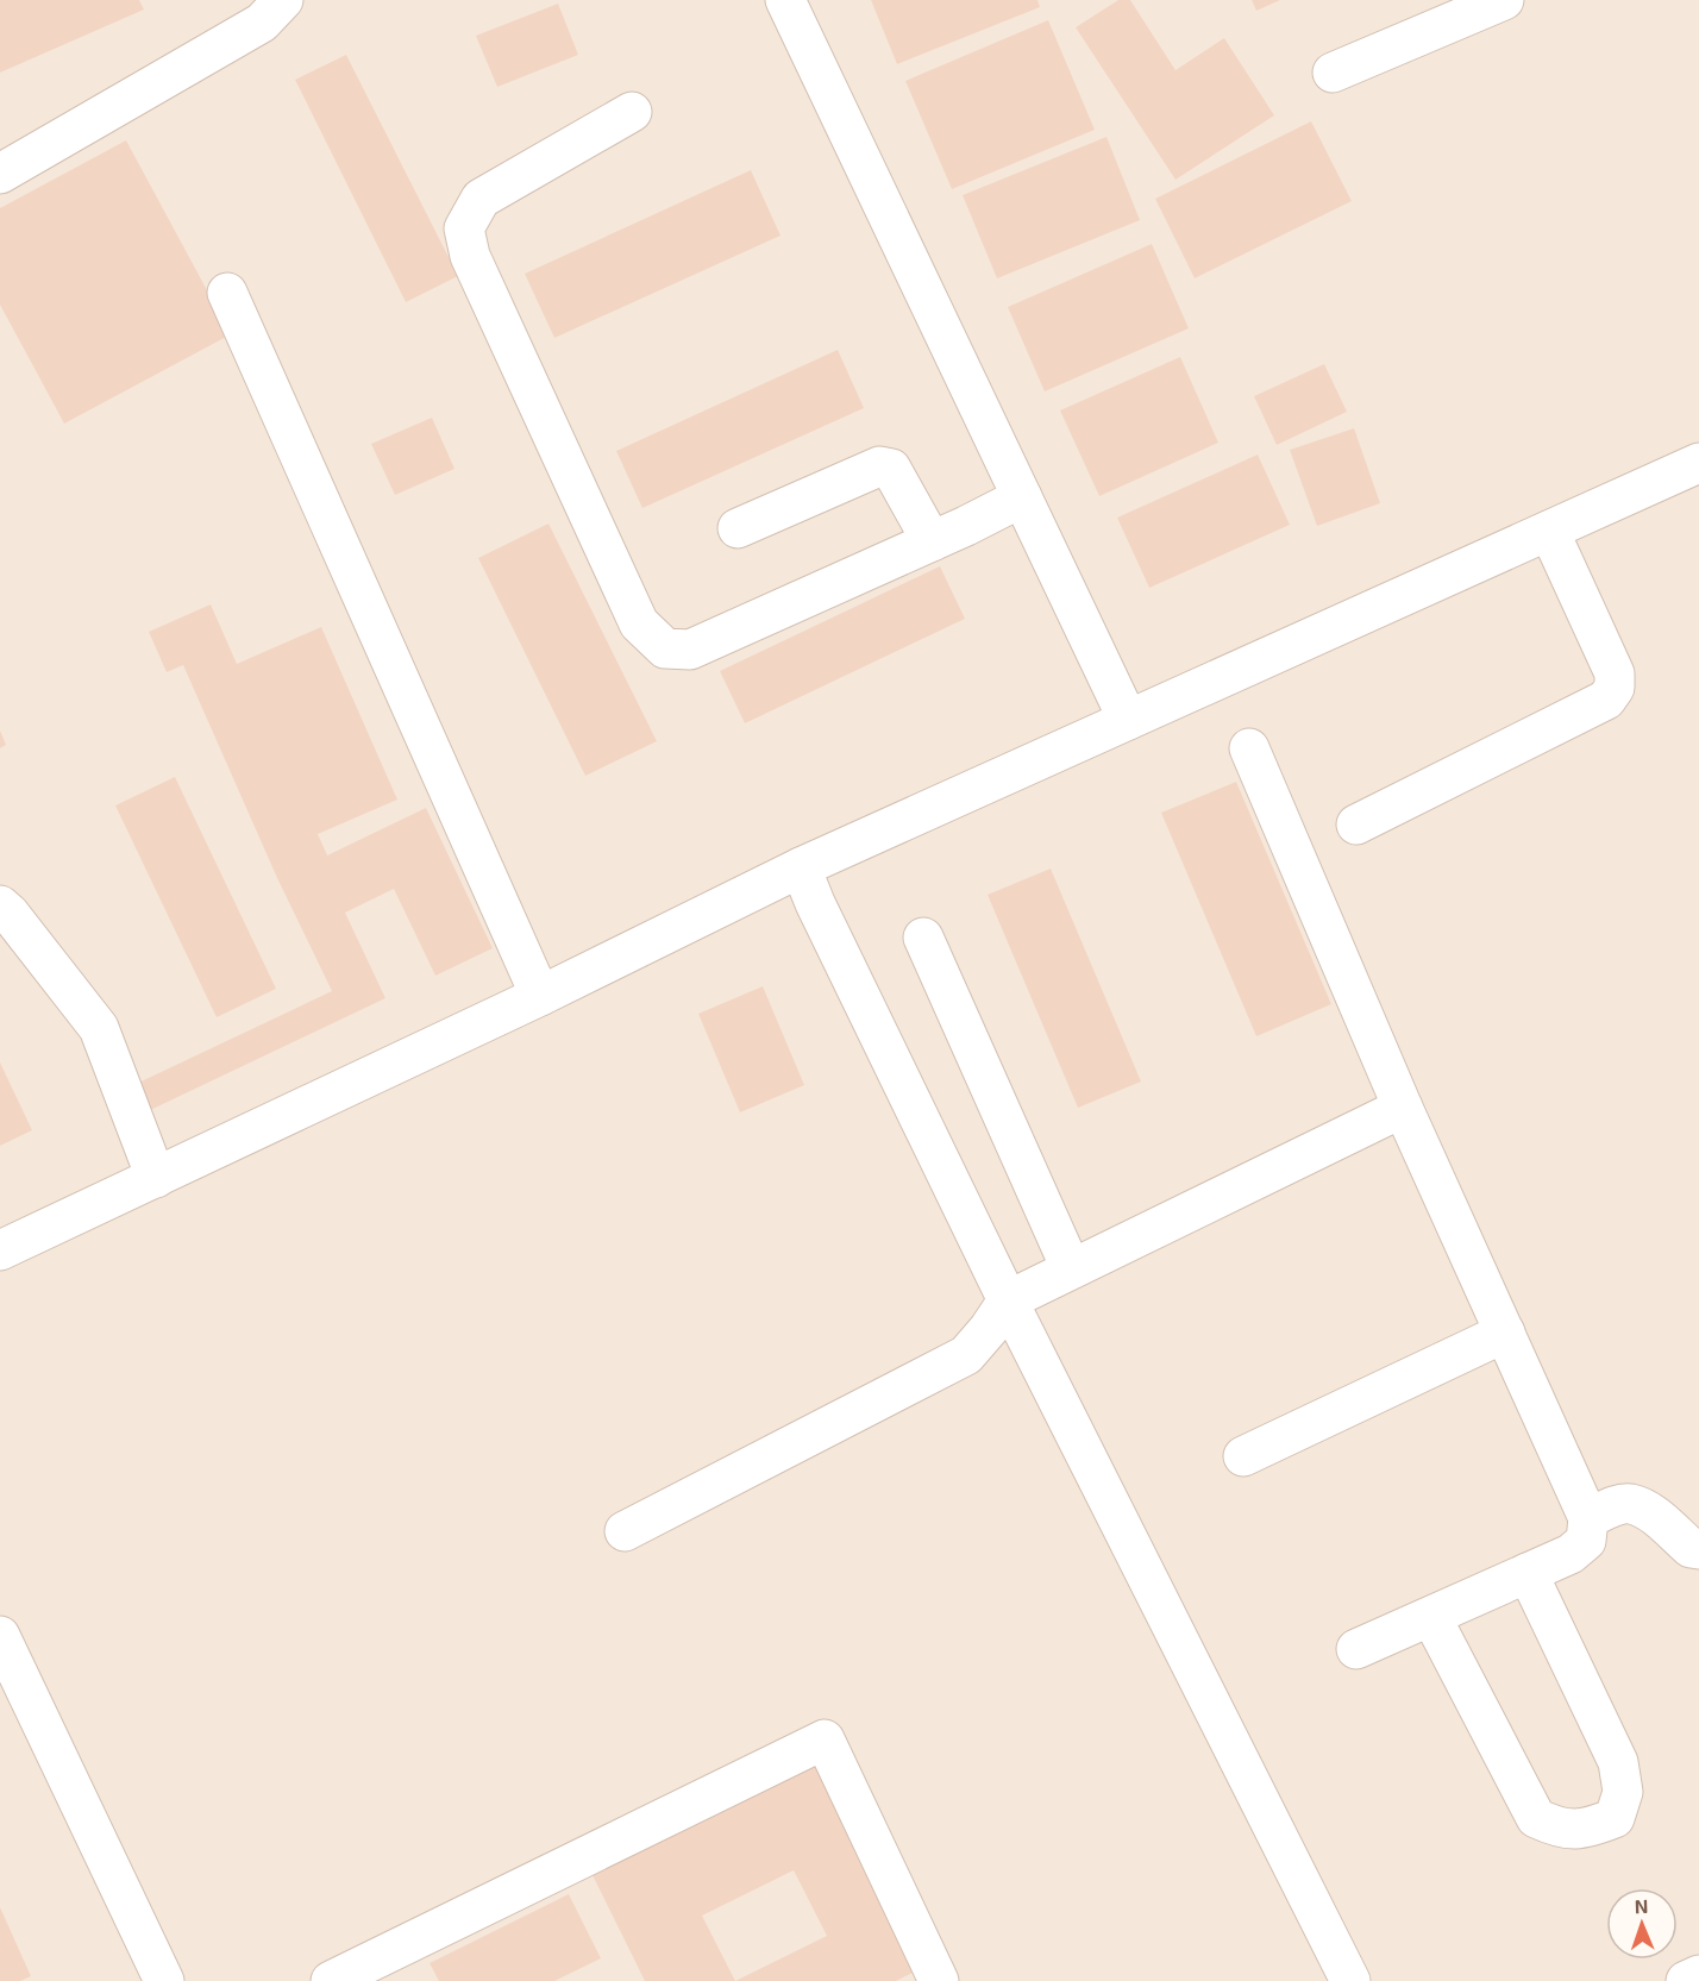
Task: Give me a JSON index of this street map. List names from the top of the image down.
{
  "north": "top"
}
